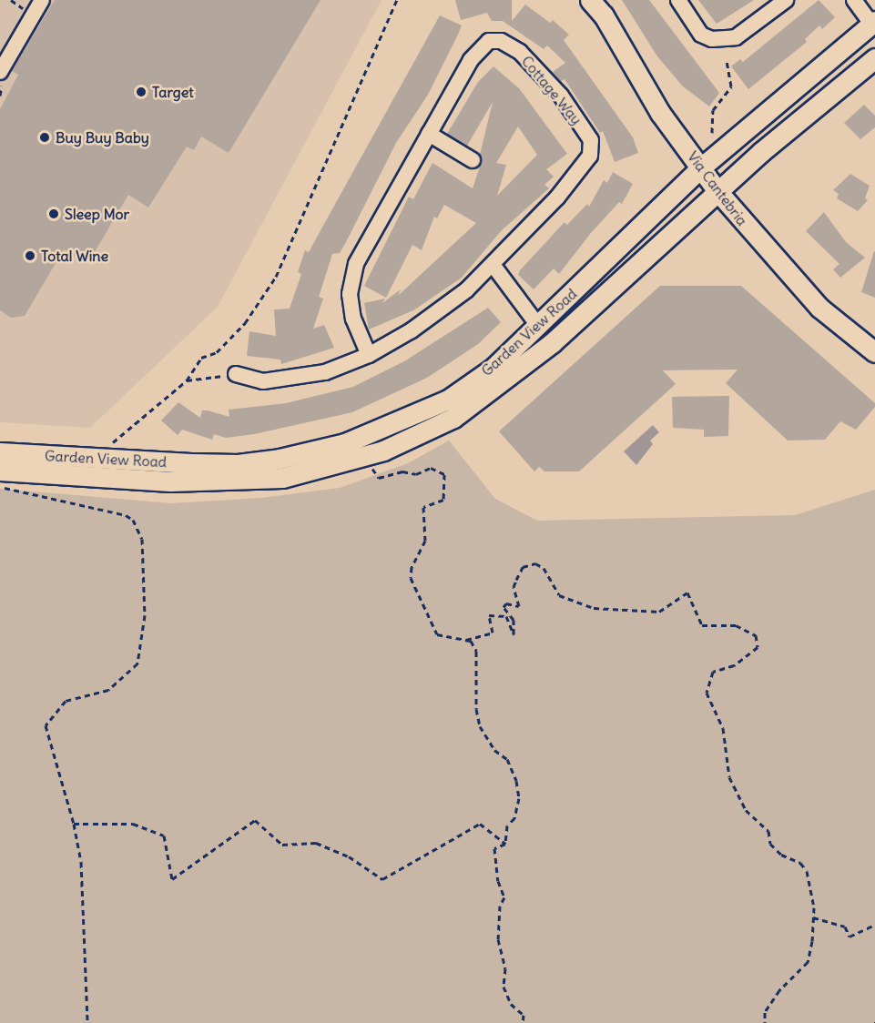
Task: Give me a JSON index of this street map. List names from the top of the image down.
{
  "streets": {
    "main road": ["Via Cantebria", "Garden View Road"],
    "street": ["Cottage Way"]
  },
  "crossings": [
    ["Via Cantebria", "Garden View Road"]
  ],
  "places": [
    "Target",
    "Buy Buy Baby",
    "Sleep Mor",
    "Total Wine"
  ]
}
